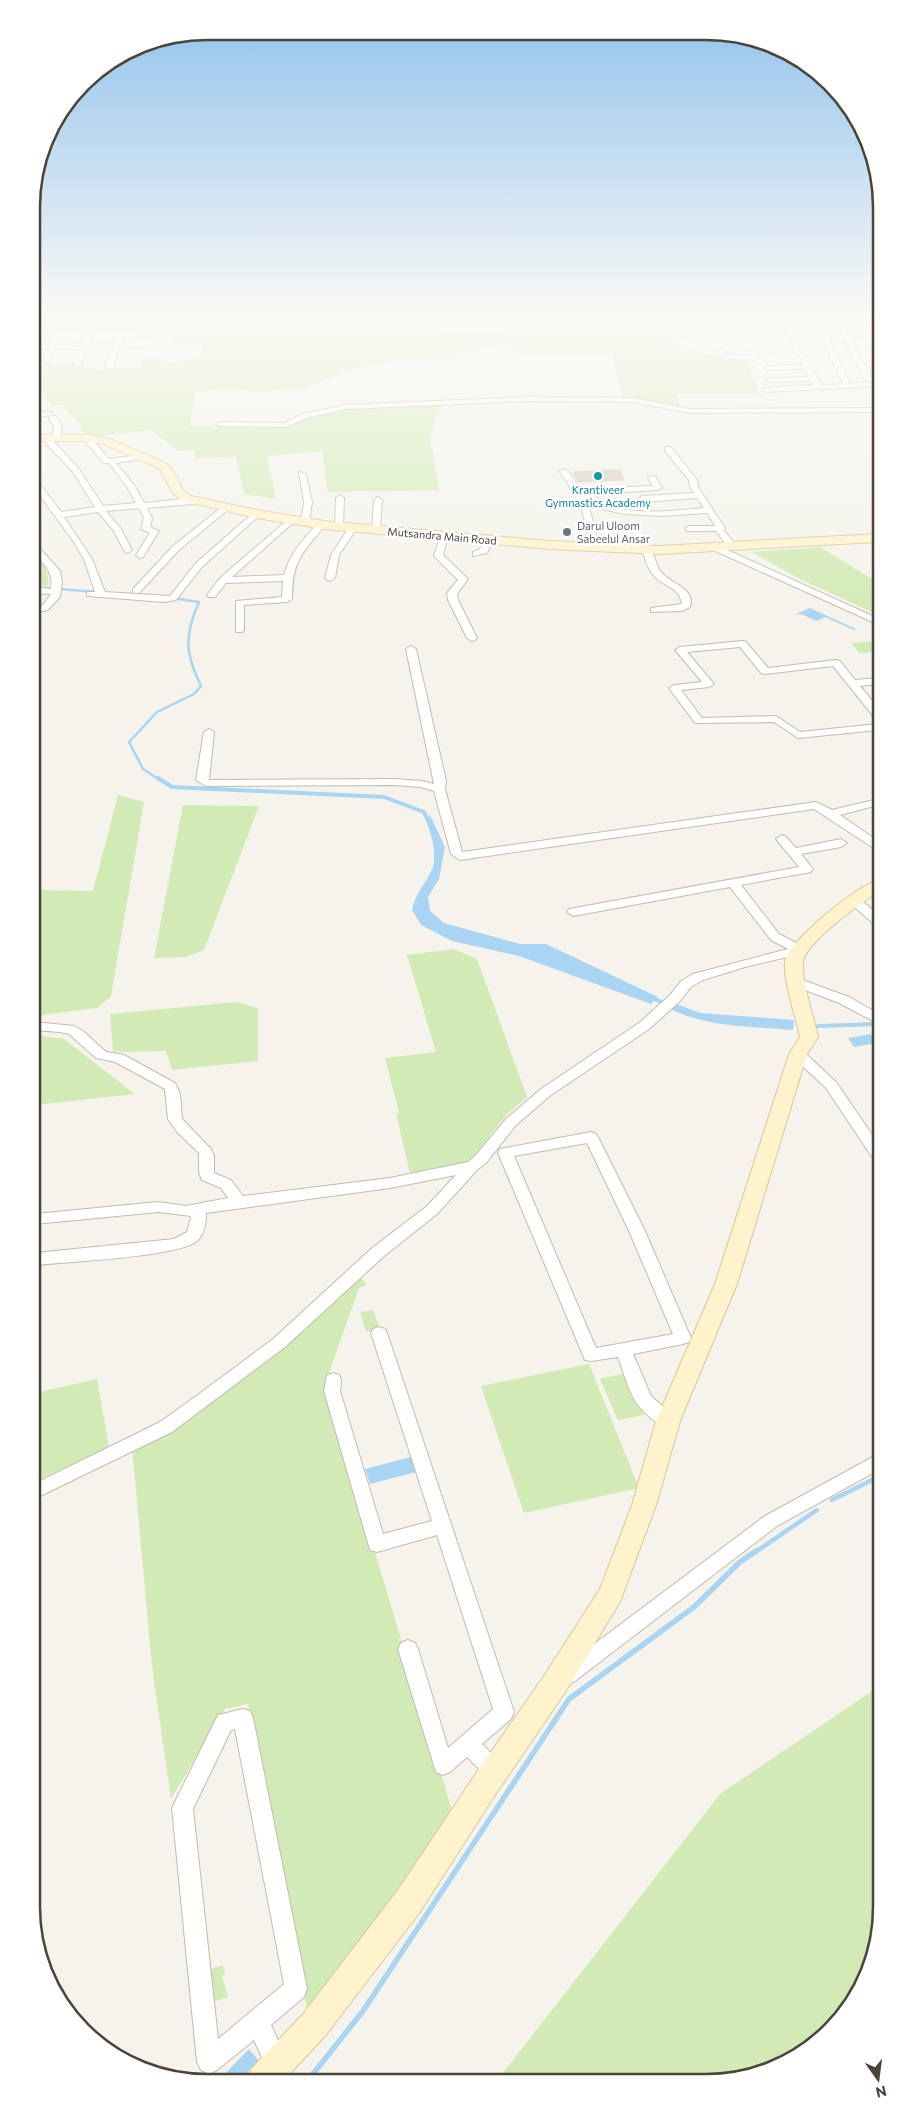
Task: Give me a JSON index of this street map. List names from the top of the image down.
{
  "streets": {
    "street": ["Mutsandra Main Road"]
  },
  "places": ["Krantiveer Gymnastics Academy", "Darul Uloom Sabeelul Ansar"],
  "north": "bottom"
}
